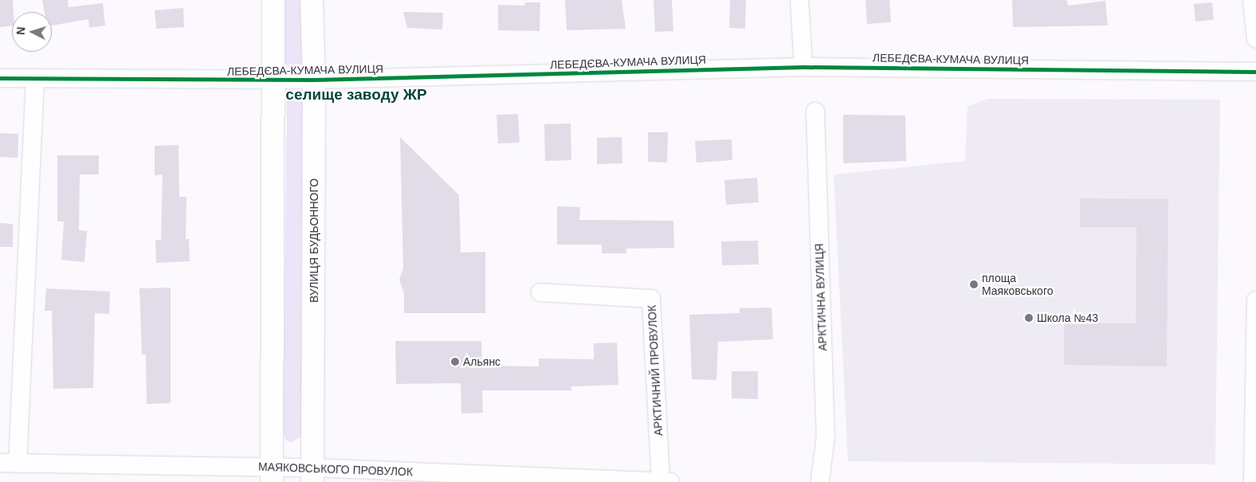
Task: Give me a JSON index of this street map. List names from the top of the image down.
{
  "streets": {
    "main road": ["ВУЛИЦЯ БУДЬОННОГО"],
    "street": [
      "ЛЕБЕДЄВА-КУМАЧА ВУЛИЦЯ",
      "АРКТИЧНА ВУЛИЦЯ",
      "АРКТИЧНИЙ ПРОВУЛОК",
      "МАЯКОВСЬКОГО ПРОВУЛОК"
    ]
  },
  "crossings": [
    ["ЛЕБЕДЄВА-КУМАЧА ВУЛИЦЯ", "ВУЛИЦЯ БУДЬОННОГО"],
    ["ВУЛИЦЯ БУДЬОННОГО", "МАЯКОВСЬКОГО ПРОВУЛОК"],
    ["АРКТИЧНИЙ ПРОВУЛОК", "МАЯКОВСЬКОГО ПРОВУЛОК"]
  ],
  "districts": ["селище заводу ЖР"],
  "places": ["площа Маяковського", "Школа №43", "Альянс"],
  "north": "left"
}
